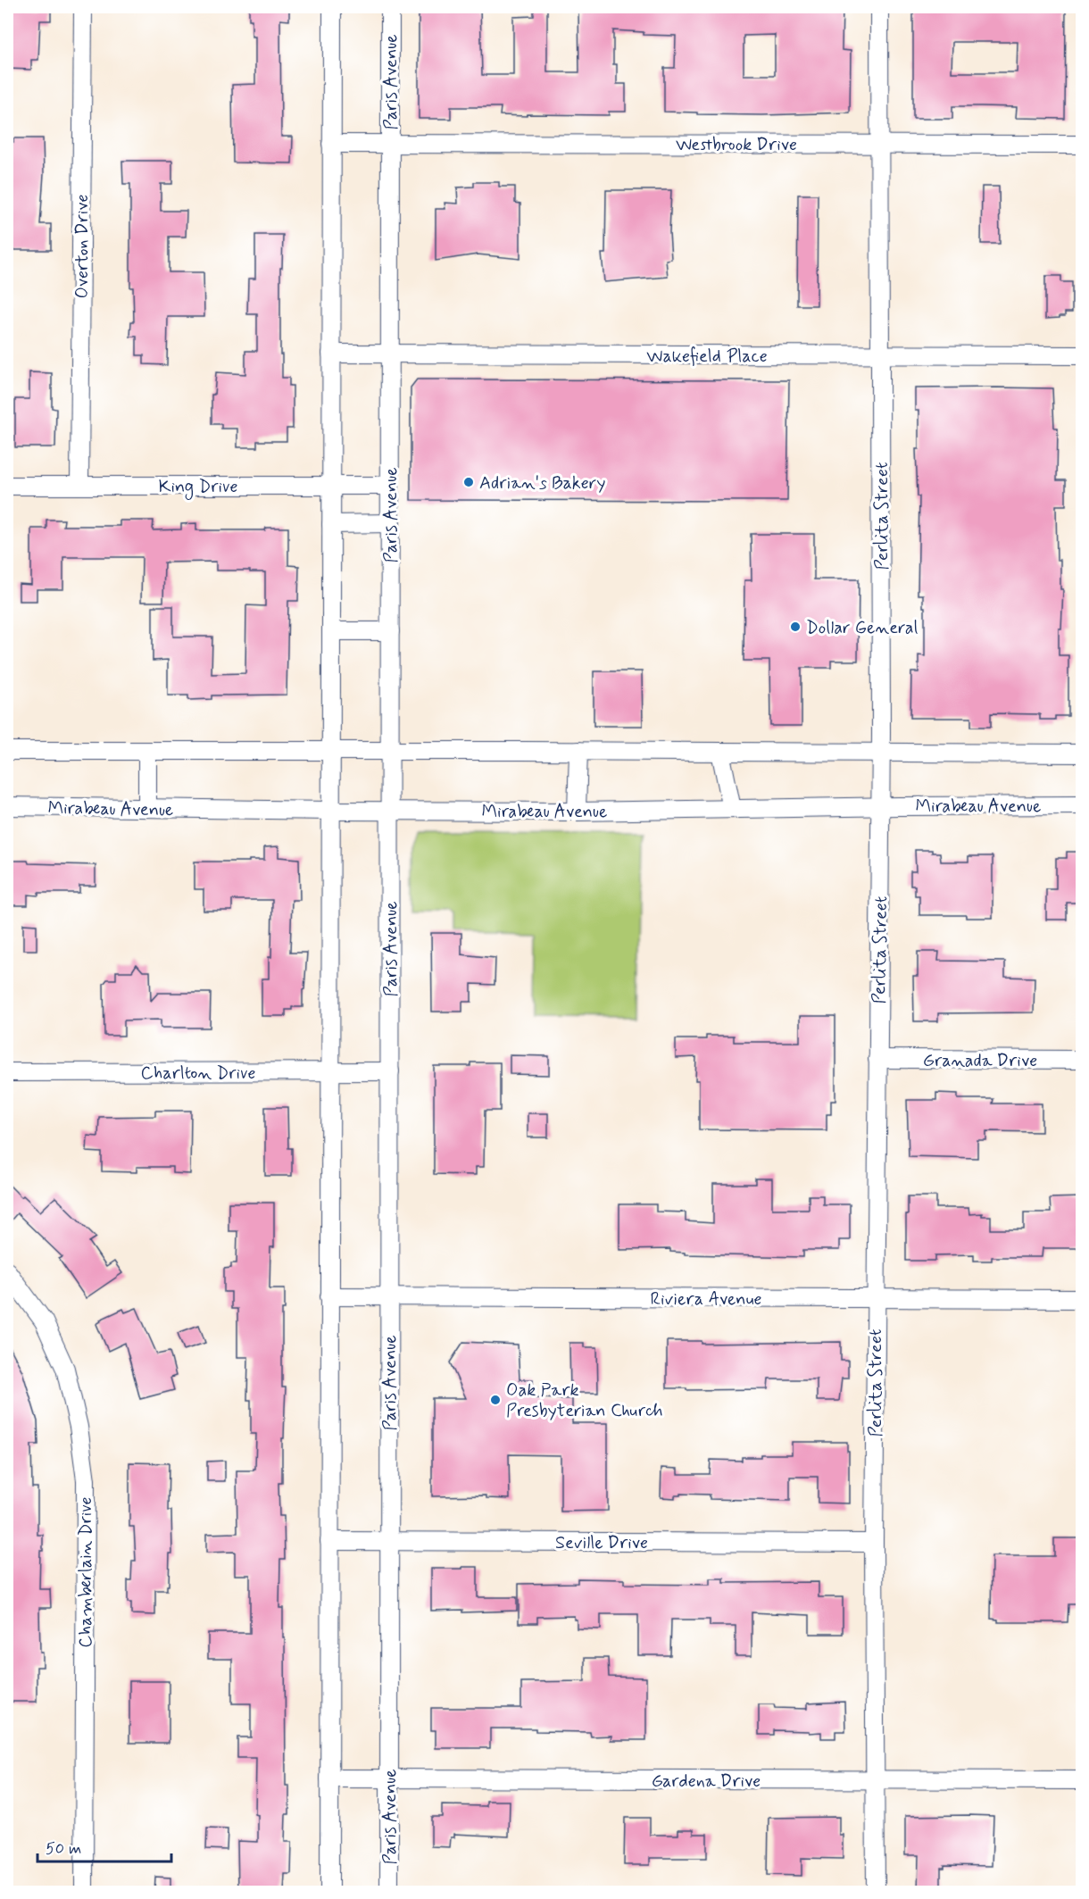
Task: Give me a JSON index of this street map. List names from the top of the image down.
{
  "streets": {
    "street": [
      "Paris Avenue",
      "Westbrook Drive",
      "Overton Drive",
      "Wakefield Place",
      "King Drive",
      "Perlita Street",
      "Mirabeau Avenue",
      "Granada Drive",
      "Charlton Drive",
      "Riviera Avenue",
      "Seville Drive",
      "Chamberlain Drive",
      "Gardena Drive"
    ]
  },
  "crossings": [
    ["Paris Avenue", "Westbrook Drive"],
    ["Paris Avenue", "Wakefield Place"],
    ["Paris Avenue", "King Drive"],
    ["Paris Avenue", "Mirabeau Avenue"],
    ["Paris Avenue", "Charlton Drive"],
    ["Paris Avenue", "Riviera Avenue"],
    ["Paris Avenue", "Seville Drive"],
    ["Paris Avenue", "Gardena Drive"],
    ["Westbrook Drive", "Perlita Street"],
    ["Overton Drive", "King Drive"],
    ["Wakefield Place", "Perlita Street"],
    ["Perlita Street", "Mirabeau Avenue"],
    ["Perlita Street", "Granada Drive"],
    ["Perlita Street", "Riviera Avenue"],
    ["Perlita Street", "Seville Drive"],
    ["Perlita Street", "Gardena Drive"]
  ],
  "places": ["Adrian's Bakery", "Dollar General", "Oak Park Presbyterian Church"],
  "scale_bar": "50 m"
}
